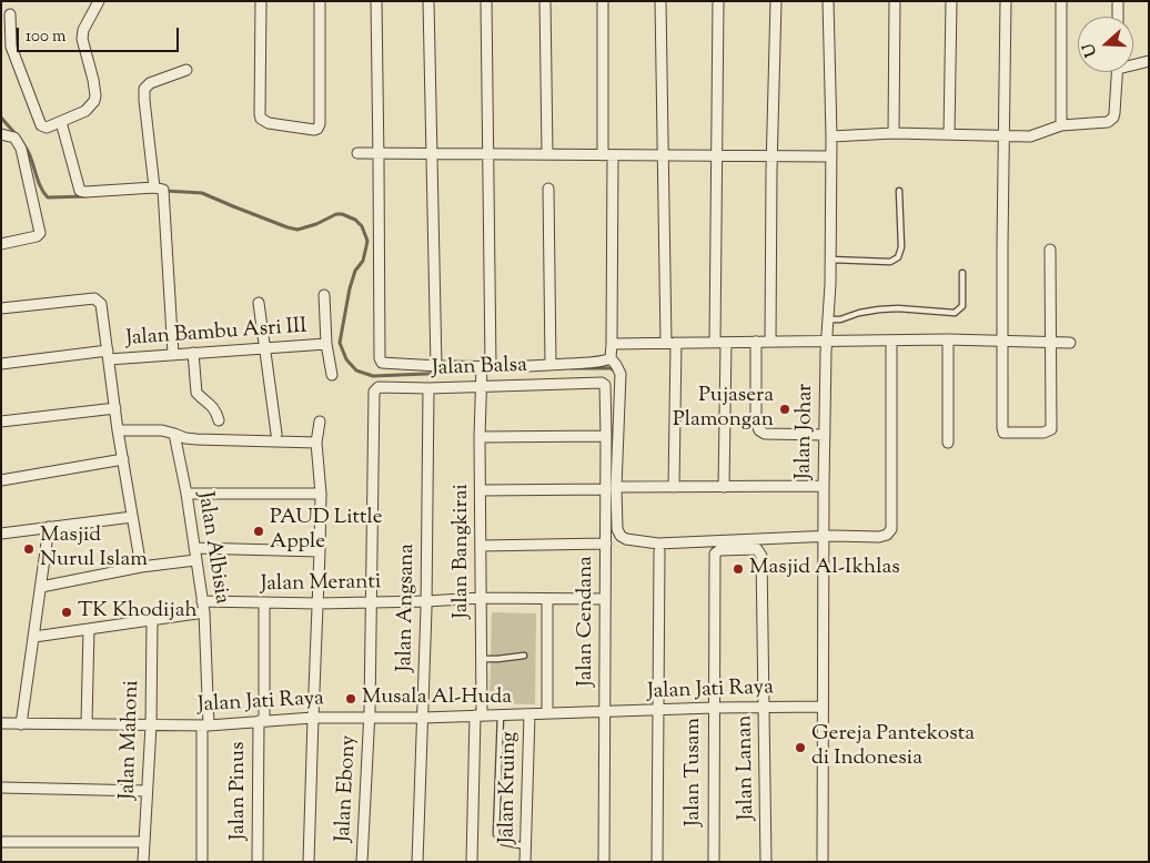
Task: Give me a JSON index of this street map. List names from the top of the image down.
{
  "streets": {
    "street": [
      "Jalan Bambu Asri III",
      "Jalan Balsa",
      "Jalan Johar",
      "Jalan Albisia",
      "Jalan Bangkirai",
      "Jalan Meranti",
      "Jalan Angsana",
      "Jalan Cendana",
      "Jalan Jati Raya",
      "Jalan Mahoni",
      "Jalan Lanan",
      "Jalan Tusam",
      "Jalan Kruing",
      "Jalan Ebony",
      "Jalan Pinus"
    ]
  },
  "crossings": [
    ["Jalan Balsa", "Jalan Bangkirai"],
    ["Jalan Balsa", "Jalan Angsana"],
    ["Jalan Balsa", "Jalan Cendana"],
    ["Jalan Balsa", "Jalan Ebony"],
    ["Jalan Johar", "Jalan Jati Raya"],
    ["Jalan Albisia", "Jalan Meranti"],
    ["Jalan Albisia", "Jalan Jati Raya"],
    ["Jalan Bangkirai", "Jalan Meranti"],
    ["Jalan Bangkirai", "Jalan Jati Raya"],
    ["Jalan Meranti", "Jalan Angsana"],
    ["Jalan Meranti", "Jalan Cendana"],
    ["Jalan Meranti", "Jalan Kruing"],
    ["Jalan Meranti", "Jalan Ebony"],
    ["Jalan Meranti", "Jalan Pinus"],
    ["Jalan Angsana", "Jalan Jati Raya"],
    ["Jalan Cendana", "Jalan Jati Raya"],
    ["Jalan Jati Raya", "Jalan Mahoni"],
    ["Jalan Jati Raya", "Jalan Lanan"],
    ["Jalan Jati Raya", "Jalan Tusam"],
    ["Jalan Jati Raya", "Jalan Kruing"],
    ["Jalan Jati Raya", "Jalan Ebony"],
    ["Jalan Jati Raya", "Jalan Pinus"],
    ["Jalan Lanan", "Jalan Tusam"]
  ],
  "places": [
    "Pujasera Plamongan",
    "PAUD Little Apple",
    "Masjid Nurul Islam",
    "Masjid Al-Ikhlas",
    "TK Khodijah",
    "Musala Al-Huda",
    "Gereja Pantekosta di Indonesia"
  ],
  "scale_bar": "100 m",
  "north": "left"
}
